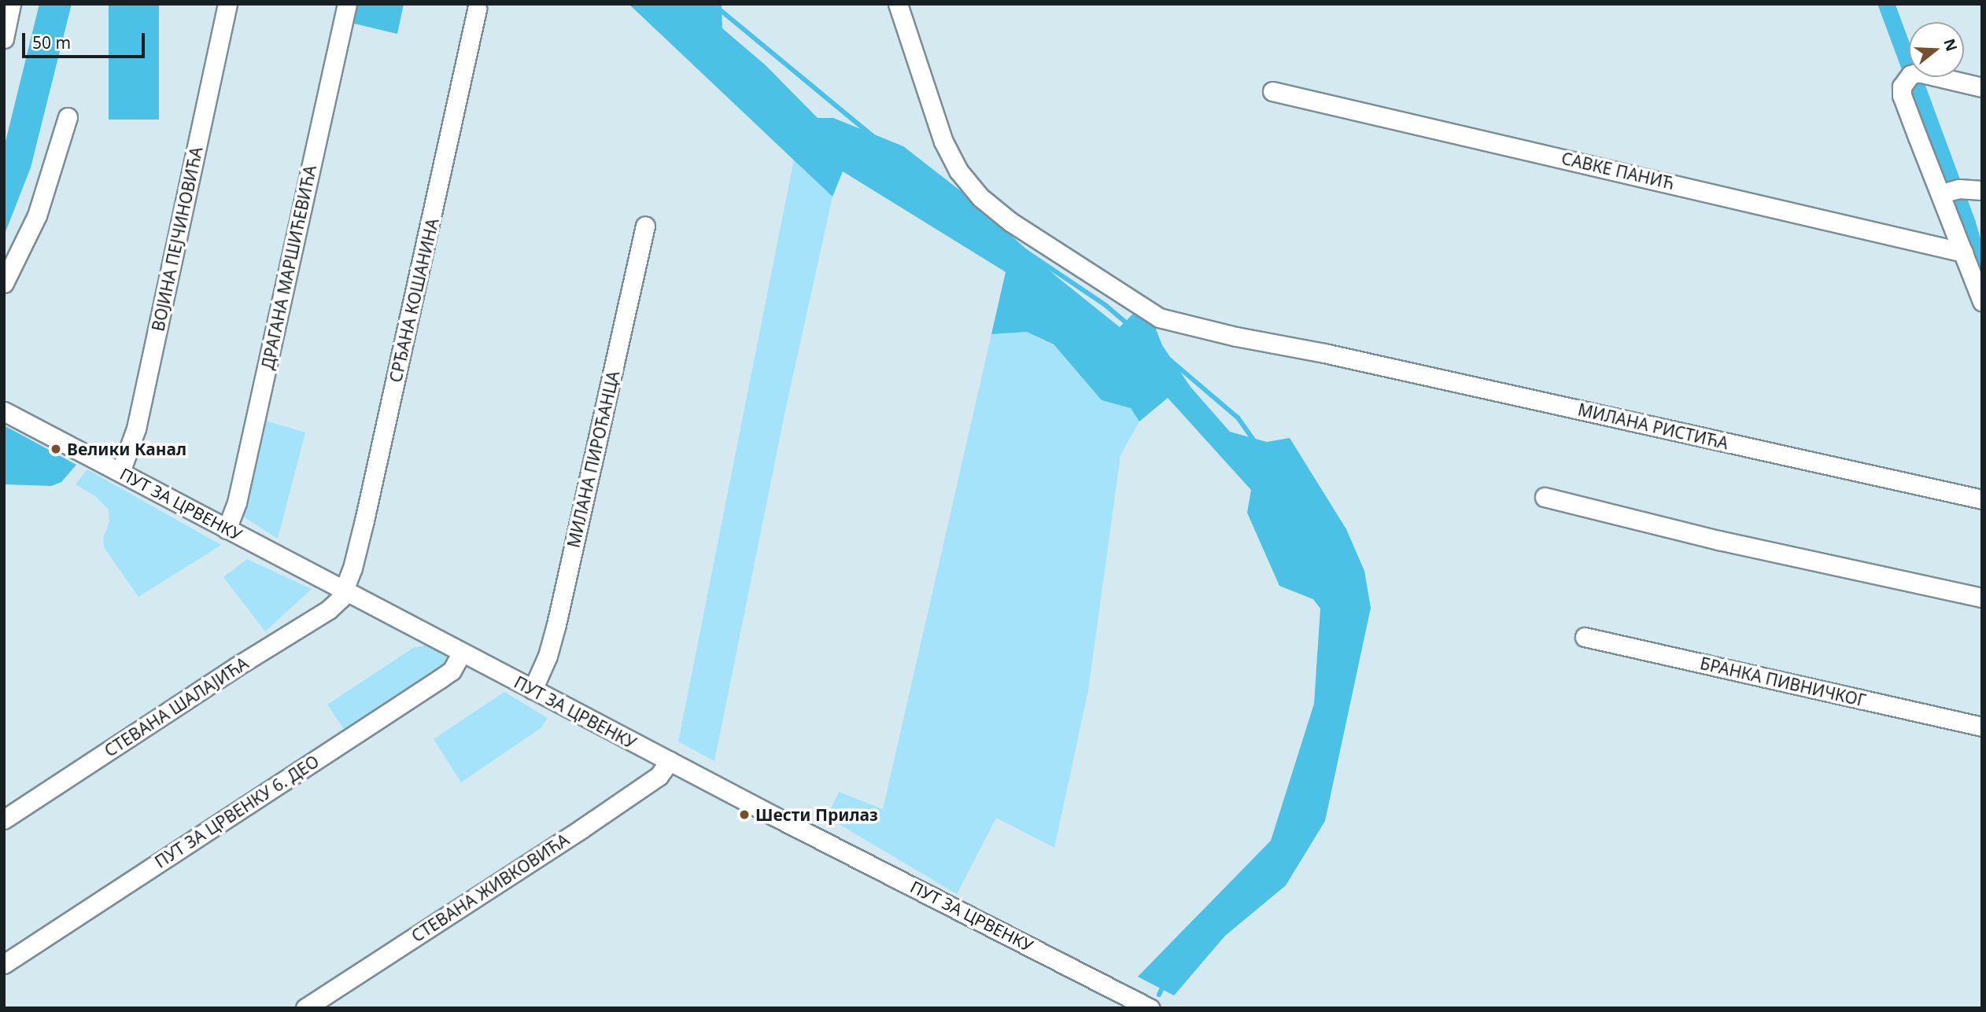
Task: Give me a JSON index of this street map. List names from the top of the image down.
{
  "streets": {
    "street": [
      "САВКЕ ПАНИЋ",
      "ВОЈИНА ПЕЈЧИНОВИЋА",
      "ДРАГАНА МАРШИЋЕВИЋА",
      "СРЂАНА КОШАНИНА",
      "МИЛАНА РИСТИЋА",
      "МИЛАНА ПИРОЋАНЦА",
      "ПУТ ЗА ЦРВЕНКУ",
      "БРАНКА ПИВНИЧКОГ",
      "СТЕВАНА ШАЛАЈИЋА",
      "ПУТ ЗА ЦРВЕНКУ 6. ДЕО",
      "СТЕВАНА ЖИВКОВИЋА"
    ]
  },
  "crossings": [
    ["ВОЈИНА ПЕЈЧИНОВИЋА", "ПУТ ЗА ЦРВЕНКУ"],
    ["ДРАГАНА МАРШИЋЕВИЋА", "ПУТ ЗА ЦРВЕНКУ"],
    ["СРЂАНА КОШАНИНА", "ПУТ ЗА ЦРВЕНКУ"],
    ["СРЂАНА КОШАНИНА", "СТЕВАНА ШАЛАЈИЋА"],
    ["МИЛАНА ПИРОЋАНЦА", "ПУТ ЗА ЦРВЕНКУ"],
    ["ПУТ ЗА ЦРВЕНКУ", "СТЕВАНА ШАЛАЈИЋА"],
    ["ПУТ ЗА ЦРВЕНКУ", "ПУТ ЗА ЦРВЕНКУ 6. ДЕО"],
    ["ПУТ ЗА ЦРВЕНКУ", "СТЕВАНА ЖИВКОВИЋА"]
  ],
  "places": ["Велики Канал", "Шести Прилаз"],
  "scale_bar": "50 m",
  "north": "right"
}
